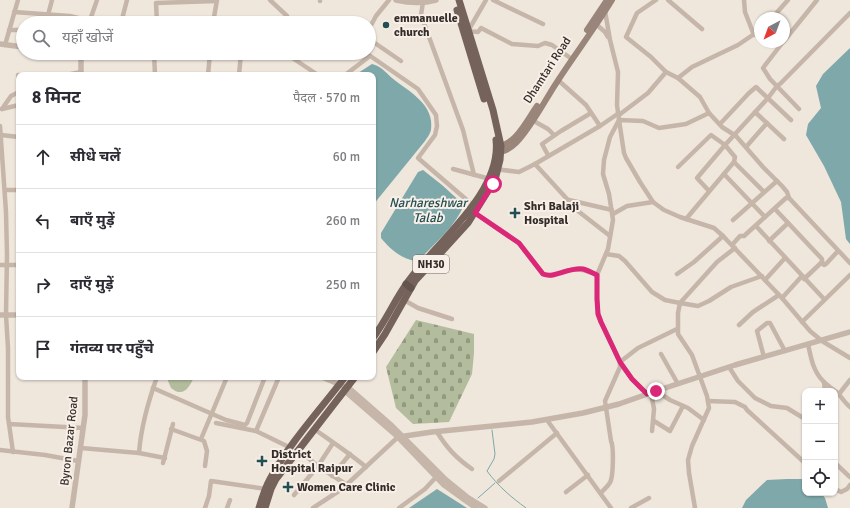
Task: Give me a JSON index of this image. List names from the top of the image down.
{
  "streets": {
    "main road": ["Dhamtari Road", "NH30"],
    "street": ["Byron Bazar Road"]
  },
  "crossings": [
    ["Dhamtari Road", "NH30"]
  ],
  "water": ["Narhareshwar Talab"],
  "places": {
    "other": ["emmanuelle church"],
    "health": ["Shri Balaji Hospital", "District Hospital Raipur", "Women Care Clinic"]
  },
  "north": "bottom left",
  "page": {
    "search": "यहाँ खोजें",
    "heading": ["8 मिनट", "पैदल · 570 m"],
    "list": [
      ["सीधे चलें", "60 m"],
      ["बाएँ मुड़ें", "260 m"],
      ["दाएँ मुड़ें", "250 m"],
      "गंतव्य पर पहुँचे"
    ],
    "map_buttons": ["+", "−"]
  }
}
